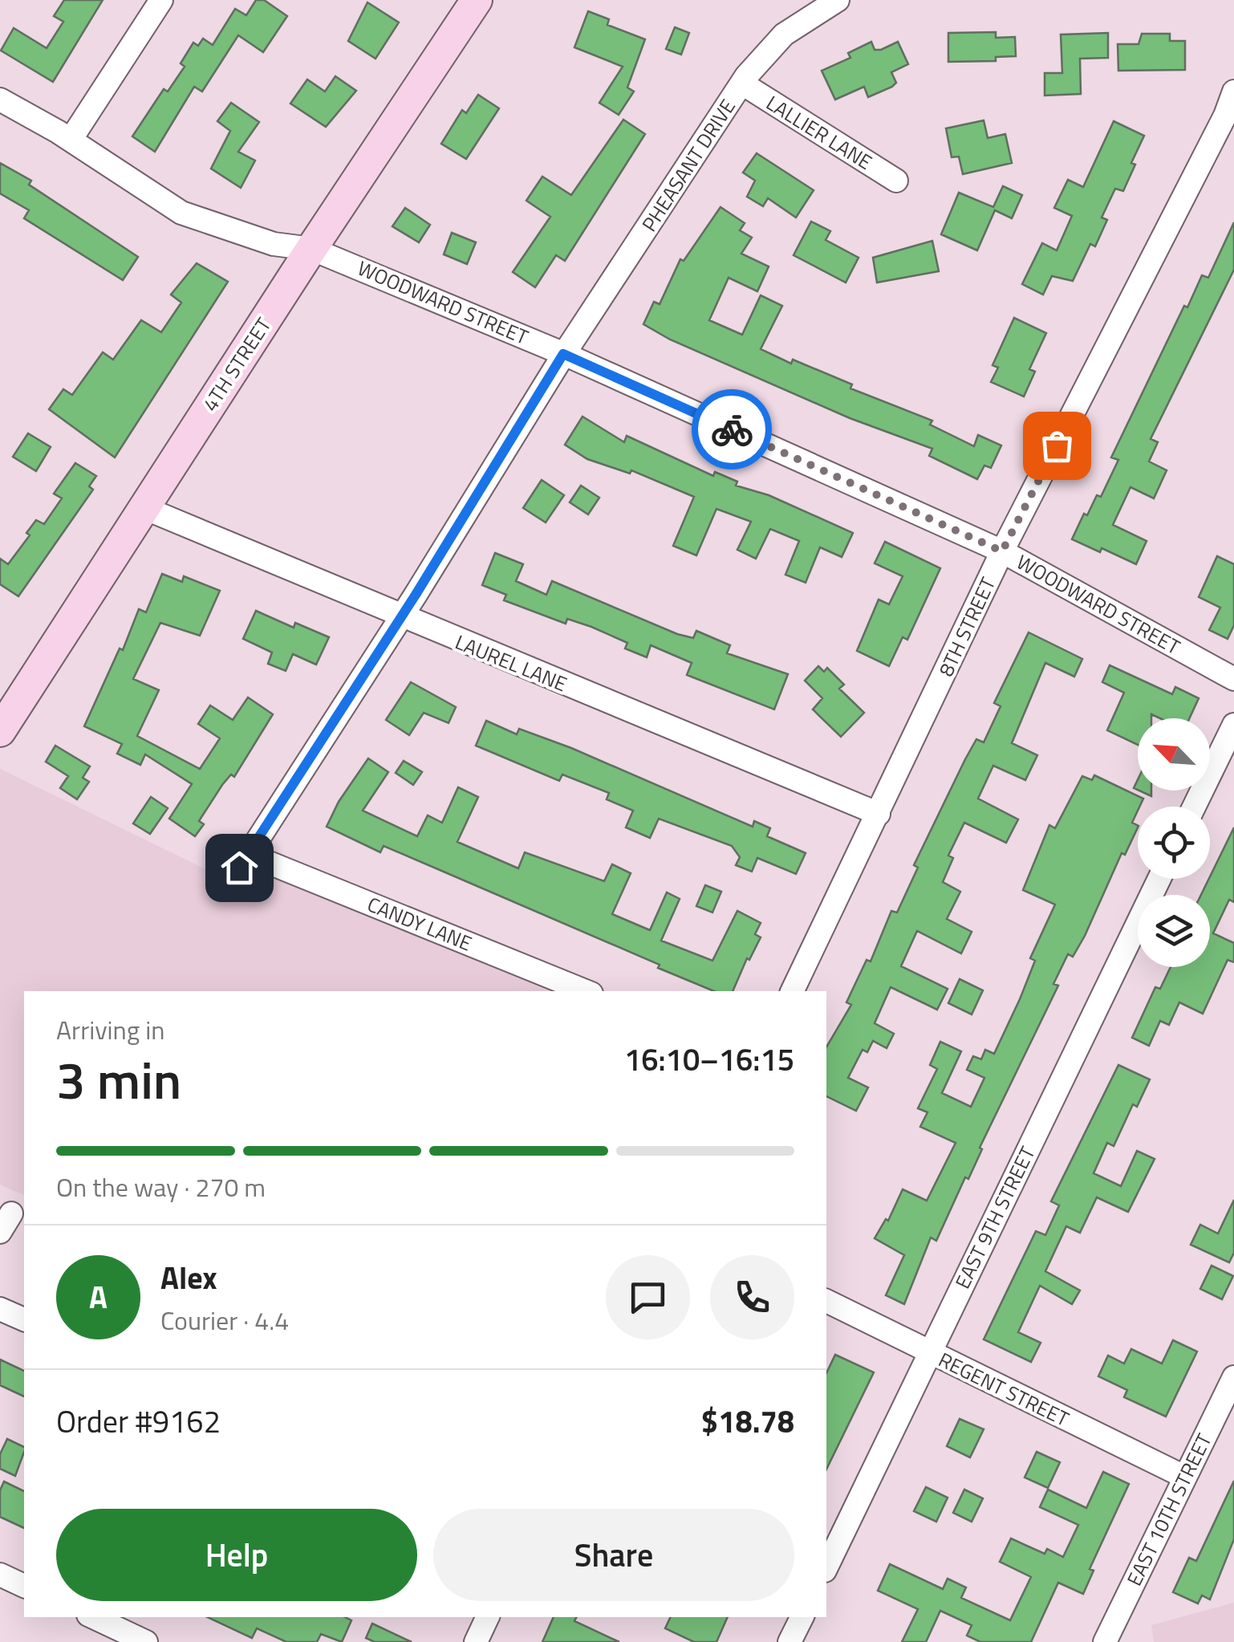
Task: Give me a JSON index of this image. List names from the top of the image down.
{
  "streets": {
    "street": [
      "LALLIER LANE",
      "PHEASANT DRIVE",
      "WOODWARD STREET",
      "4TH STREET",
      "8TH STREET",
      "LAUREL LANE",
      "CANDY LANE",
      "EAST 9TH STREET",
      "REGENT STREET",
      "EAST 10TH STREET"
    ]
  },
  "crossings": [
    ["LALLIER LANE", "PHEASANT DRIVE"],
    ["PHEASANT DRIVE", "WOODWARD STREET"],
    ["PHEASANT DRIVE", "LAUREL LANE"],
    ["PHEASANT DRIVE", "CANDY LANE"],
    ["WOODWARD STREET", "4TH STREET"],
    ["WOODWARD STREET", "8TH STREET"],
    ["4TH STREET", "LAUREL LANE"],
    ["8TH STREET", "LAUREL LANE"],
    ["EAST 9TH STREET", "REGENT STREET"],
    ["REGENT STREET", "EAST 10TH STREET"]
  ],
  "north": "top left",
  "page": {
    "heading": ["3 min", "Arriving in", "16:10–16:15"],
    "panel": [
      "Alex",
      "Courier · 4.4",
      "Order #9162",
      "$18.78"
    ],
    "bar": "On the way · 270 m",
    "round": "A",
    "buttons": ["Help", "Share"]
  }
}
